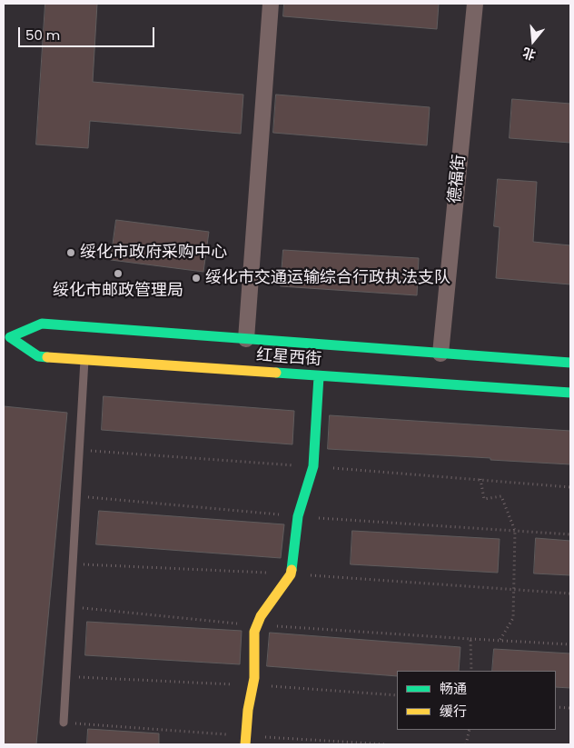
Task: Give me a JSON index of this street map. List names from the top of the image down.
{
  "streets": {
    "main road": ["红星西街"],
    "street": ["德福街"]
  },
  "crossings": [
    ["德福街", "红星西街"]
  ],
  "places": ["绥化市政府采购中心", "绥化市邮政管理局", "绥化市交通运输综合行政执法支队"],
  "legend": ["畅通", "缓行"],
  "scale_bar": "50 m",
  "north": "bottom"
}
